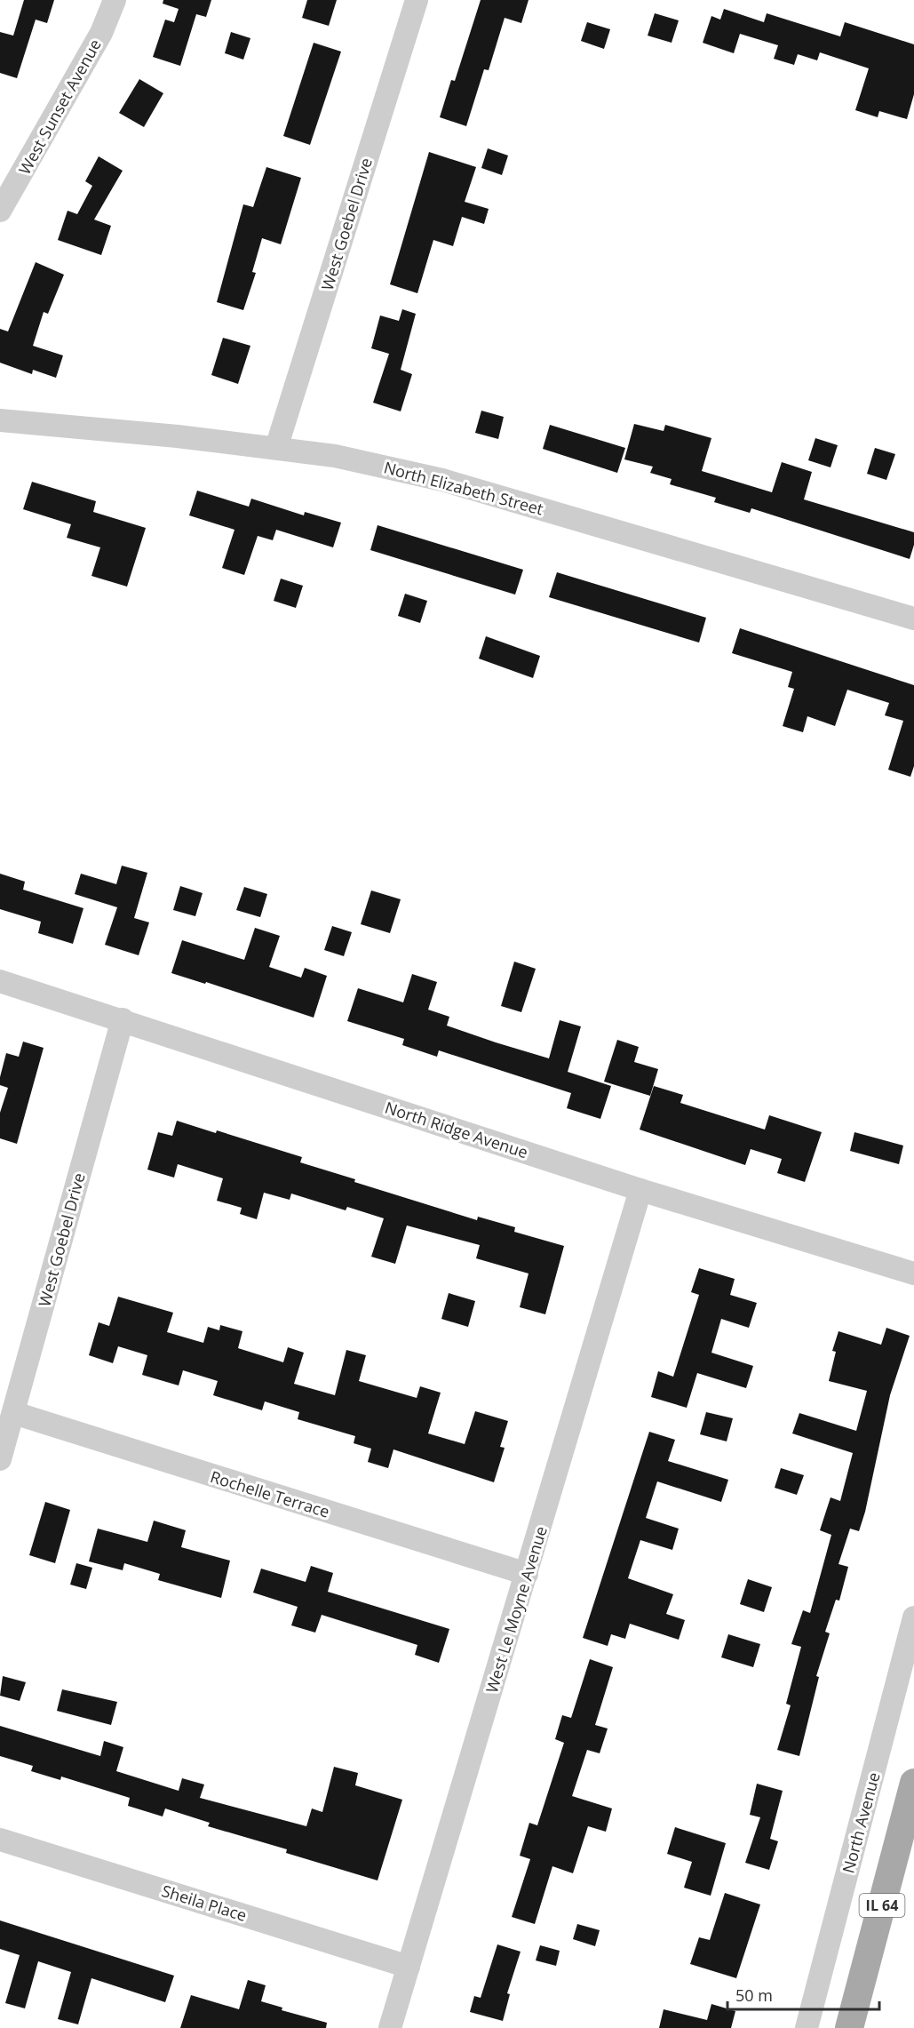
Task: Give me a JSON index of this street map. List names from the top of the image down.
{
  "streets": {
    "main road": ["IL 64"],
    "street": [
      "West Sunset Avenue",
      "West Goebel Drive",
      "North Elizabeth Street",
      "North Ridge Avenue",
      "Rochelle Terrace",
      "West Le Moyne Avenue",
      "North Avenue",
      "Sheila Place"
    ]
  },
  "crossings": [
    ["West Goebel Drive", "North Elizabeth Street"],
    ["West Goebel Drive", "North Ridge Avenue"],
    ["West Goebel Drive", "Rochelle Terrace"],
    ["North Ridge Avenue", "West Le Moyne Avenue"],
    ["Rochelle Terrace", "West Le Moyne Avenue"],
    ["West Le Moyne Avenue", "Sheila Place"]
  ],
  "scale_bar": "50 m"
}
